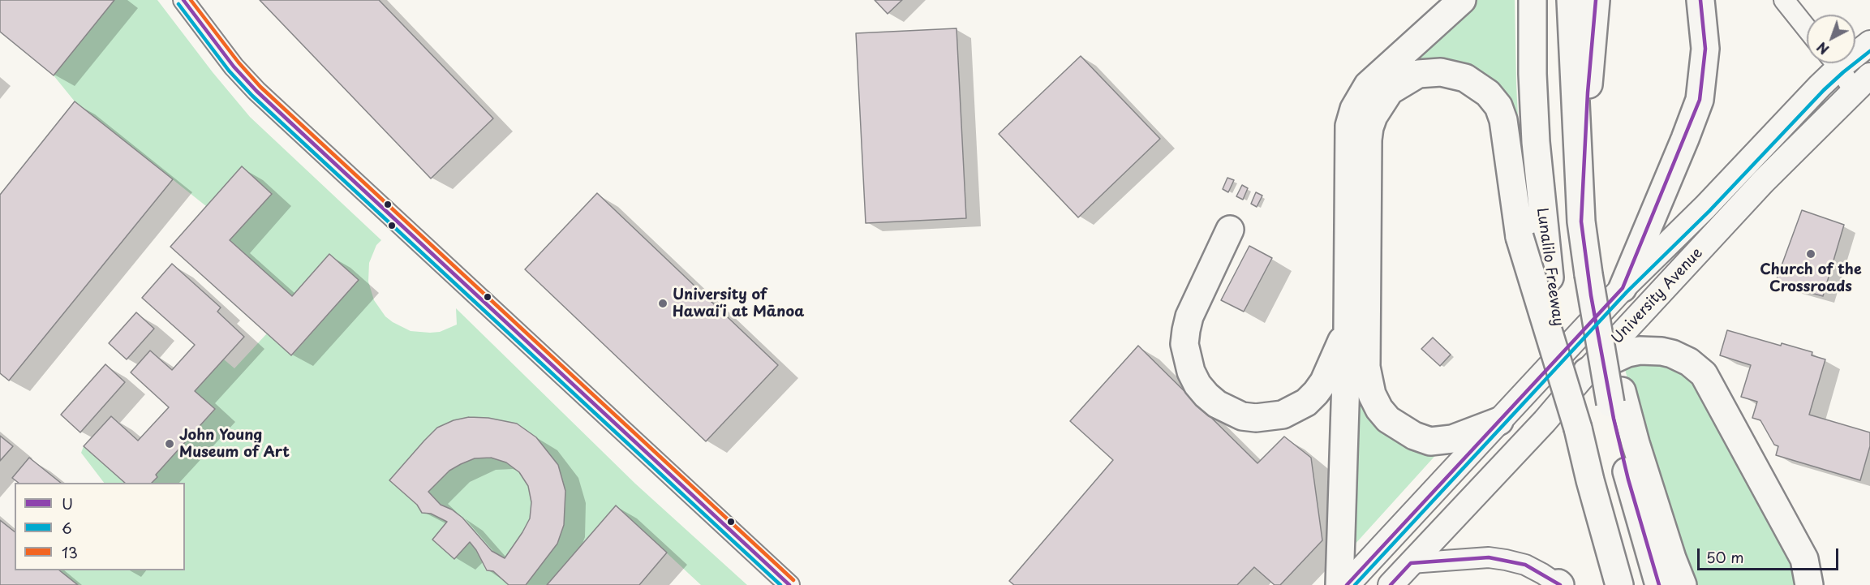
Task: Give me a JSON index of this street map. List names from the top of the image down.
{
  "streets": {
    "highway": ["Lunalilo Freeway"],
    "main road": ["University Avenue"]
  },
  "places": ["Church of the Crossroads", "University of Hawaiʻi at Mānoa", "John Young Museum of Art"],
  "lines": ["transit line U", "transit line 13", "transit line 6"],
  "legend": ["U", "6", "13"],
  "scale_bar": "50 m",
  "north": "bottom left"
}
